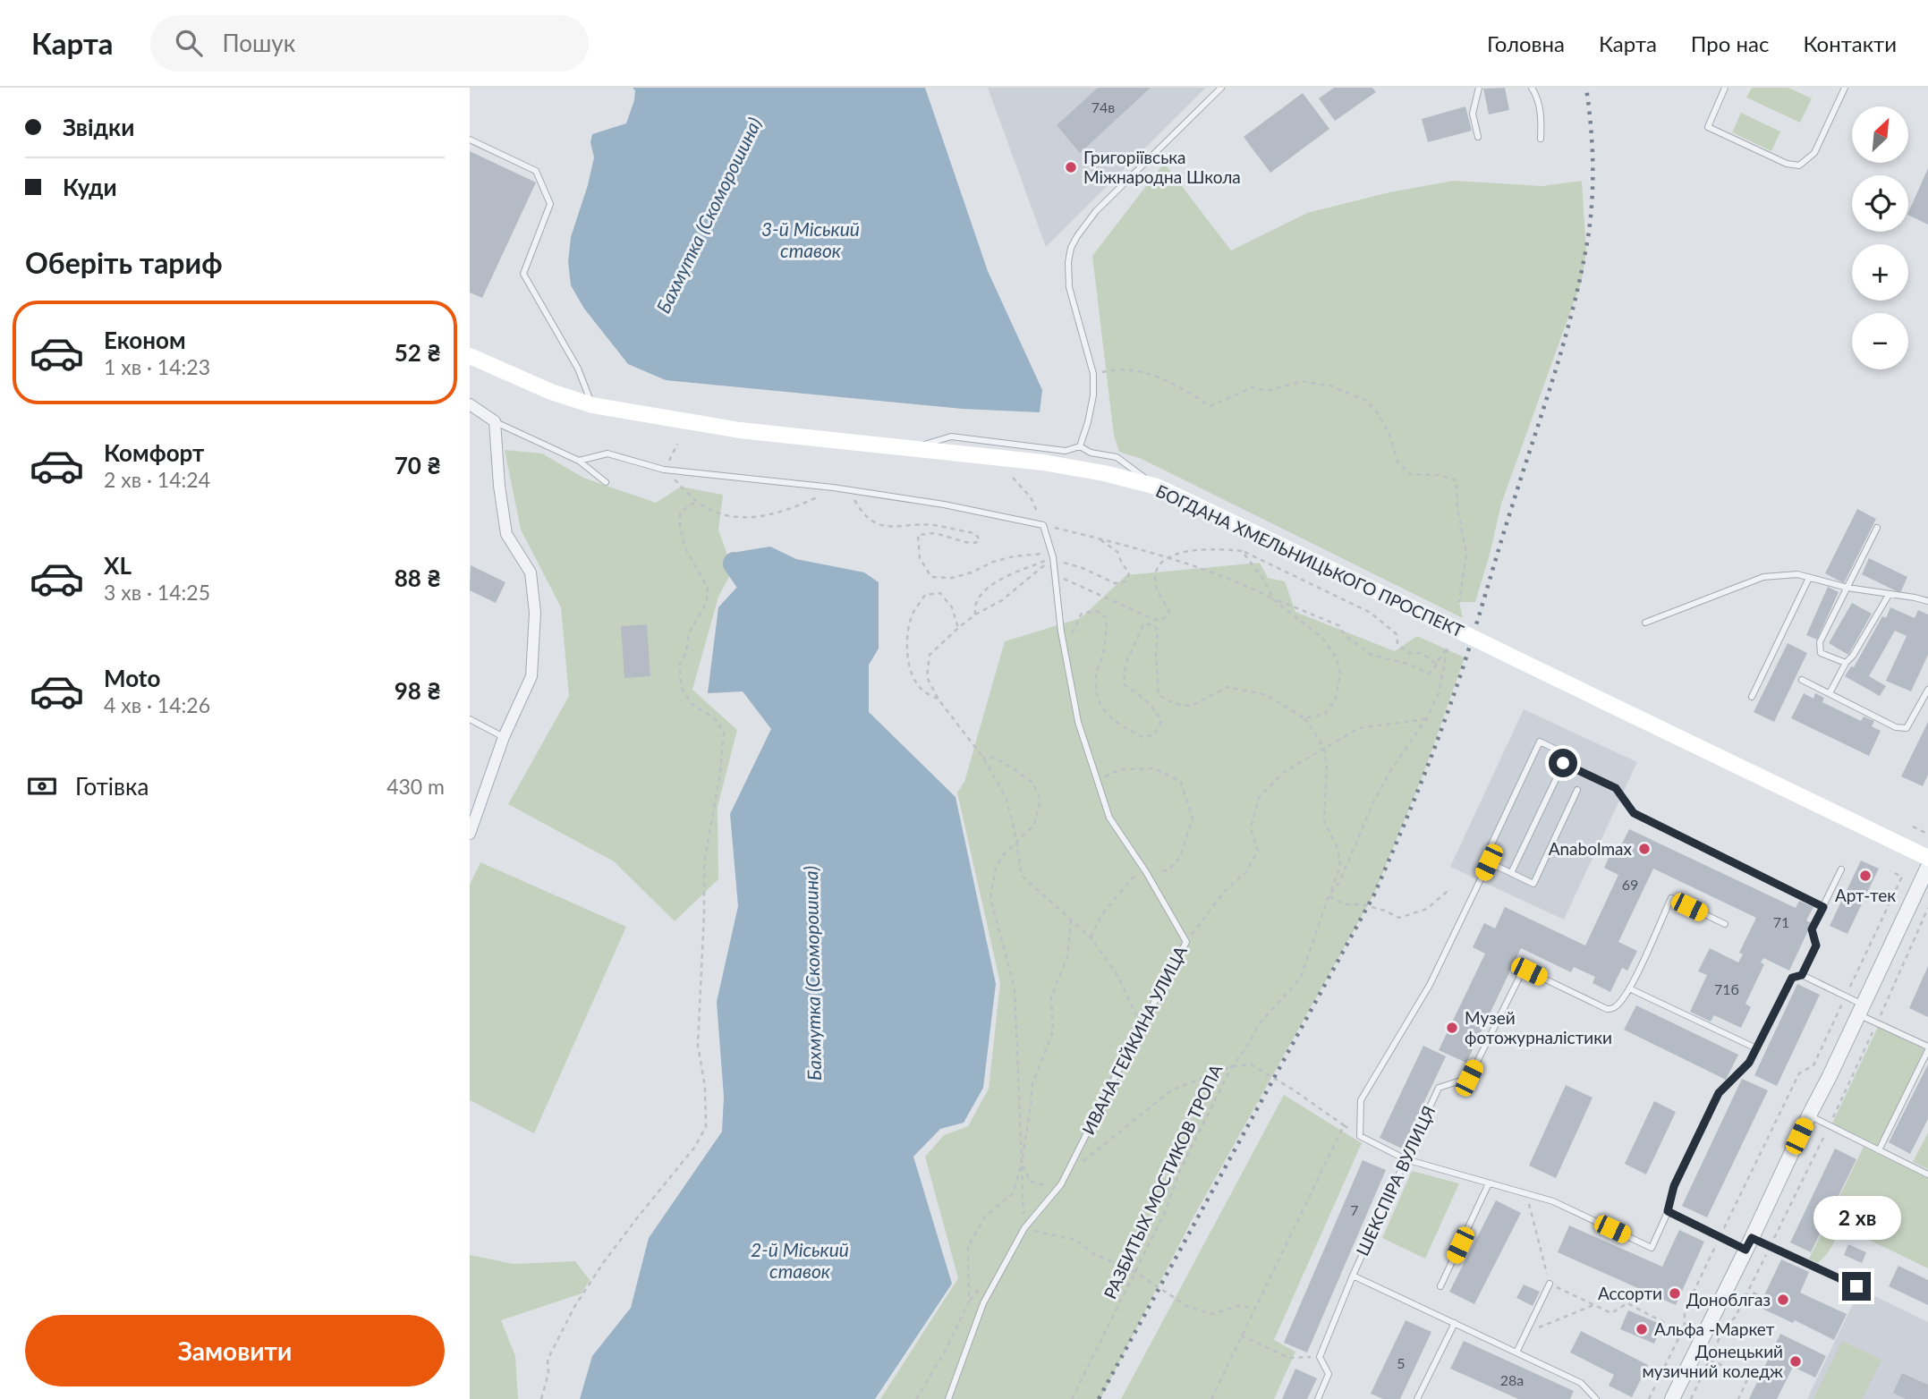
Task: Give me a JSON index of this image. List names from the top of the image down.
{
  "streets": {
    "main road": ["БОГДАНА ХМЕЛЬНИЦЬКОГО ПРОСПЕКТ"],
    "lane": ["ИВАНА ГЕЙКИНА УЛИЦА", "ШЕКСПІРА ВУЛИЦЯ"],
    "path": ["РАЗБИТЫХ МОСТИКОВ ТРОПА"]
  },
  "water": ["Бахмутка (Скоморошина)", "3-й Міський ставок", "2-й Міський ставок"],
  "places": [
    "Григоріївська Міжнародна Школа",
    "Anabolmax",
    "Арт-тек",
    "Музей фотожурналістики",
    "Ассорти",
    "Доноблгаз",
    "Альфа -Маркет",
    "Донецький музичний коледж"
  ],
  "house_numbers": [
    "74в",
    "69",
    "71",
    "71б",
    "7",
    "5",
    "28а"
  ],
  "north": "top right",
  "page": {
    "header": "Карта",
    "search": "Пошук",
    "nav": [
      "Головна",
      "Карта",
      "Про нас",
      "Контакти"
    ],
    "banner": ["Звідки", "Куди"],
    "map_buttons": ["+", "−"],
    "heading": "Оберіть тариф",
    "list": [
      {
        "name": "Економ",
        "note": "1 хв · 14:23",
        "value": "52 ₴"
      },
      {
        "name": "Комфорт",
        "note": "2 хв · 14:24",
        "value": "70 ₴"
      },
      {
        "name": "XL",
        "note": "3 хв · 14:25",
        "value": "88 ₴"
      },
      {
        "name": "Moto",
        "note": "4 хв · 14:26",
        "value": "98 ₴"
      }
    ],
    "pay": ["Готівка", "430 m"],
    "bubble": "2 хв",
    "buttons": "Замовити"
  }
}
